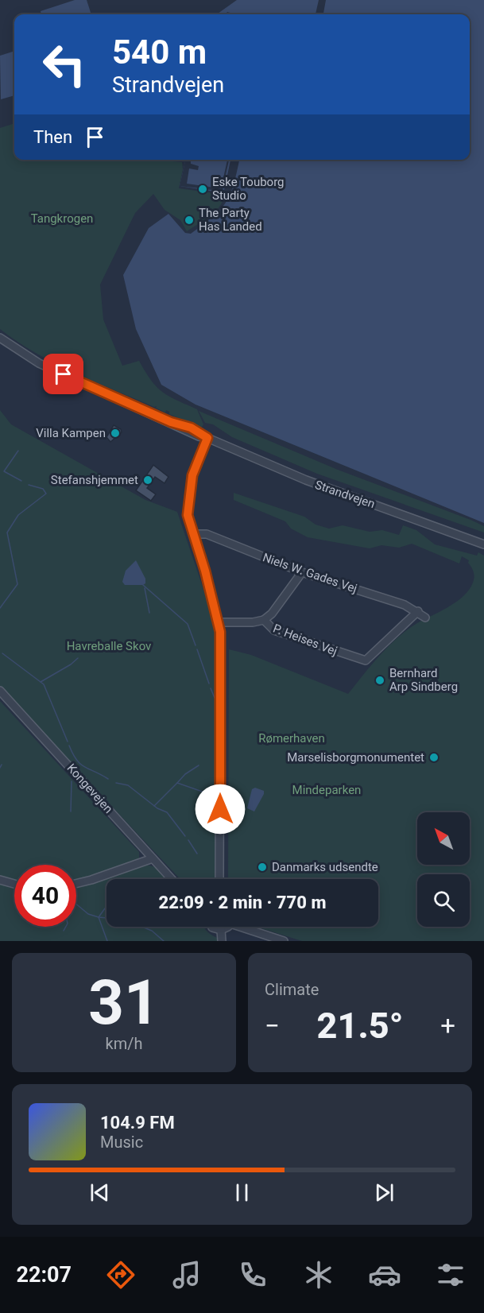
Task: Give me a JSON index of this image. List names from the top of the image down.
{
  "streets": {
    "street": [
      "Strandvejen",
      "Niels W. Gades Vej",
      "P. Heises Vej",
      "Kongevejen"
    ]
  },
  "crossings": [
    ["Niels W. Gades Vej", "P. Heises Vej"]
  ],
  "parks": [
    "Tangkrogen",
    "Havreballe Skov",
    "Rømerhaven",
    "Mindeparken"
  ],
  "places": [
    "Eske Touborg Studio",
    "The Party Has Landed",
    "Villa Kampen",
    "Stefanshjemmet",
    "Bernhard Arp Sindberg",
    "Marselisborgmonumentet",
    "Danmarks udsendte"
  ],
  "north": "top left",
  "page": {
    "turn": ["540 m", "Strandvejen"],
    "then": "Then",
    "limit": "40",
    "trip": "22:09 · 2 min · 770 m",
    "tile": [
      ["31", "km/h"],
      "Climate"
    ],
    "heat": ["−", "21.5°", "+"],
    "song": ["104.9 FM", "Music"],
    "tabs": "22:07"
  }
}
